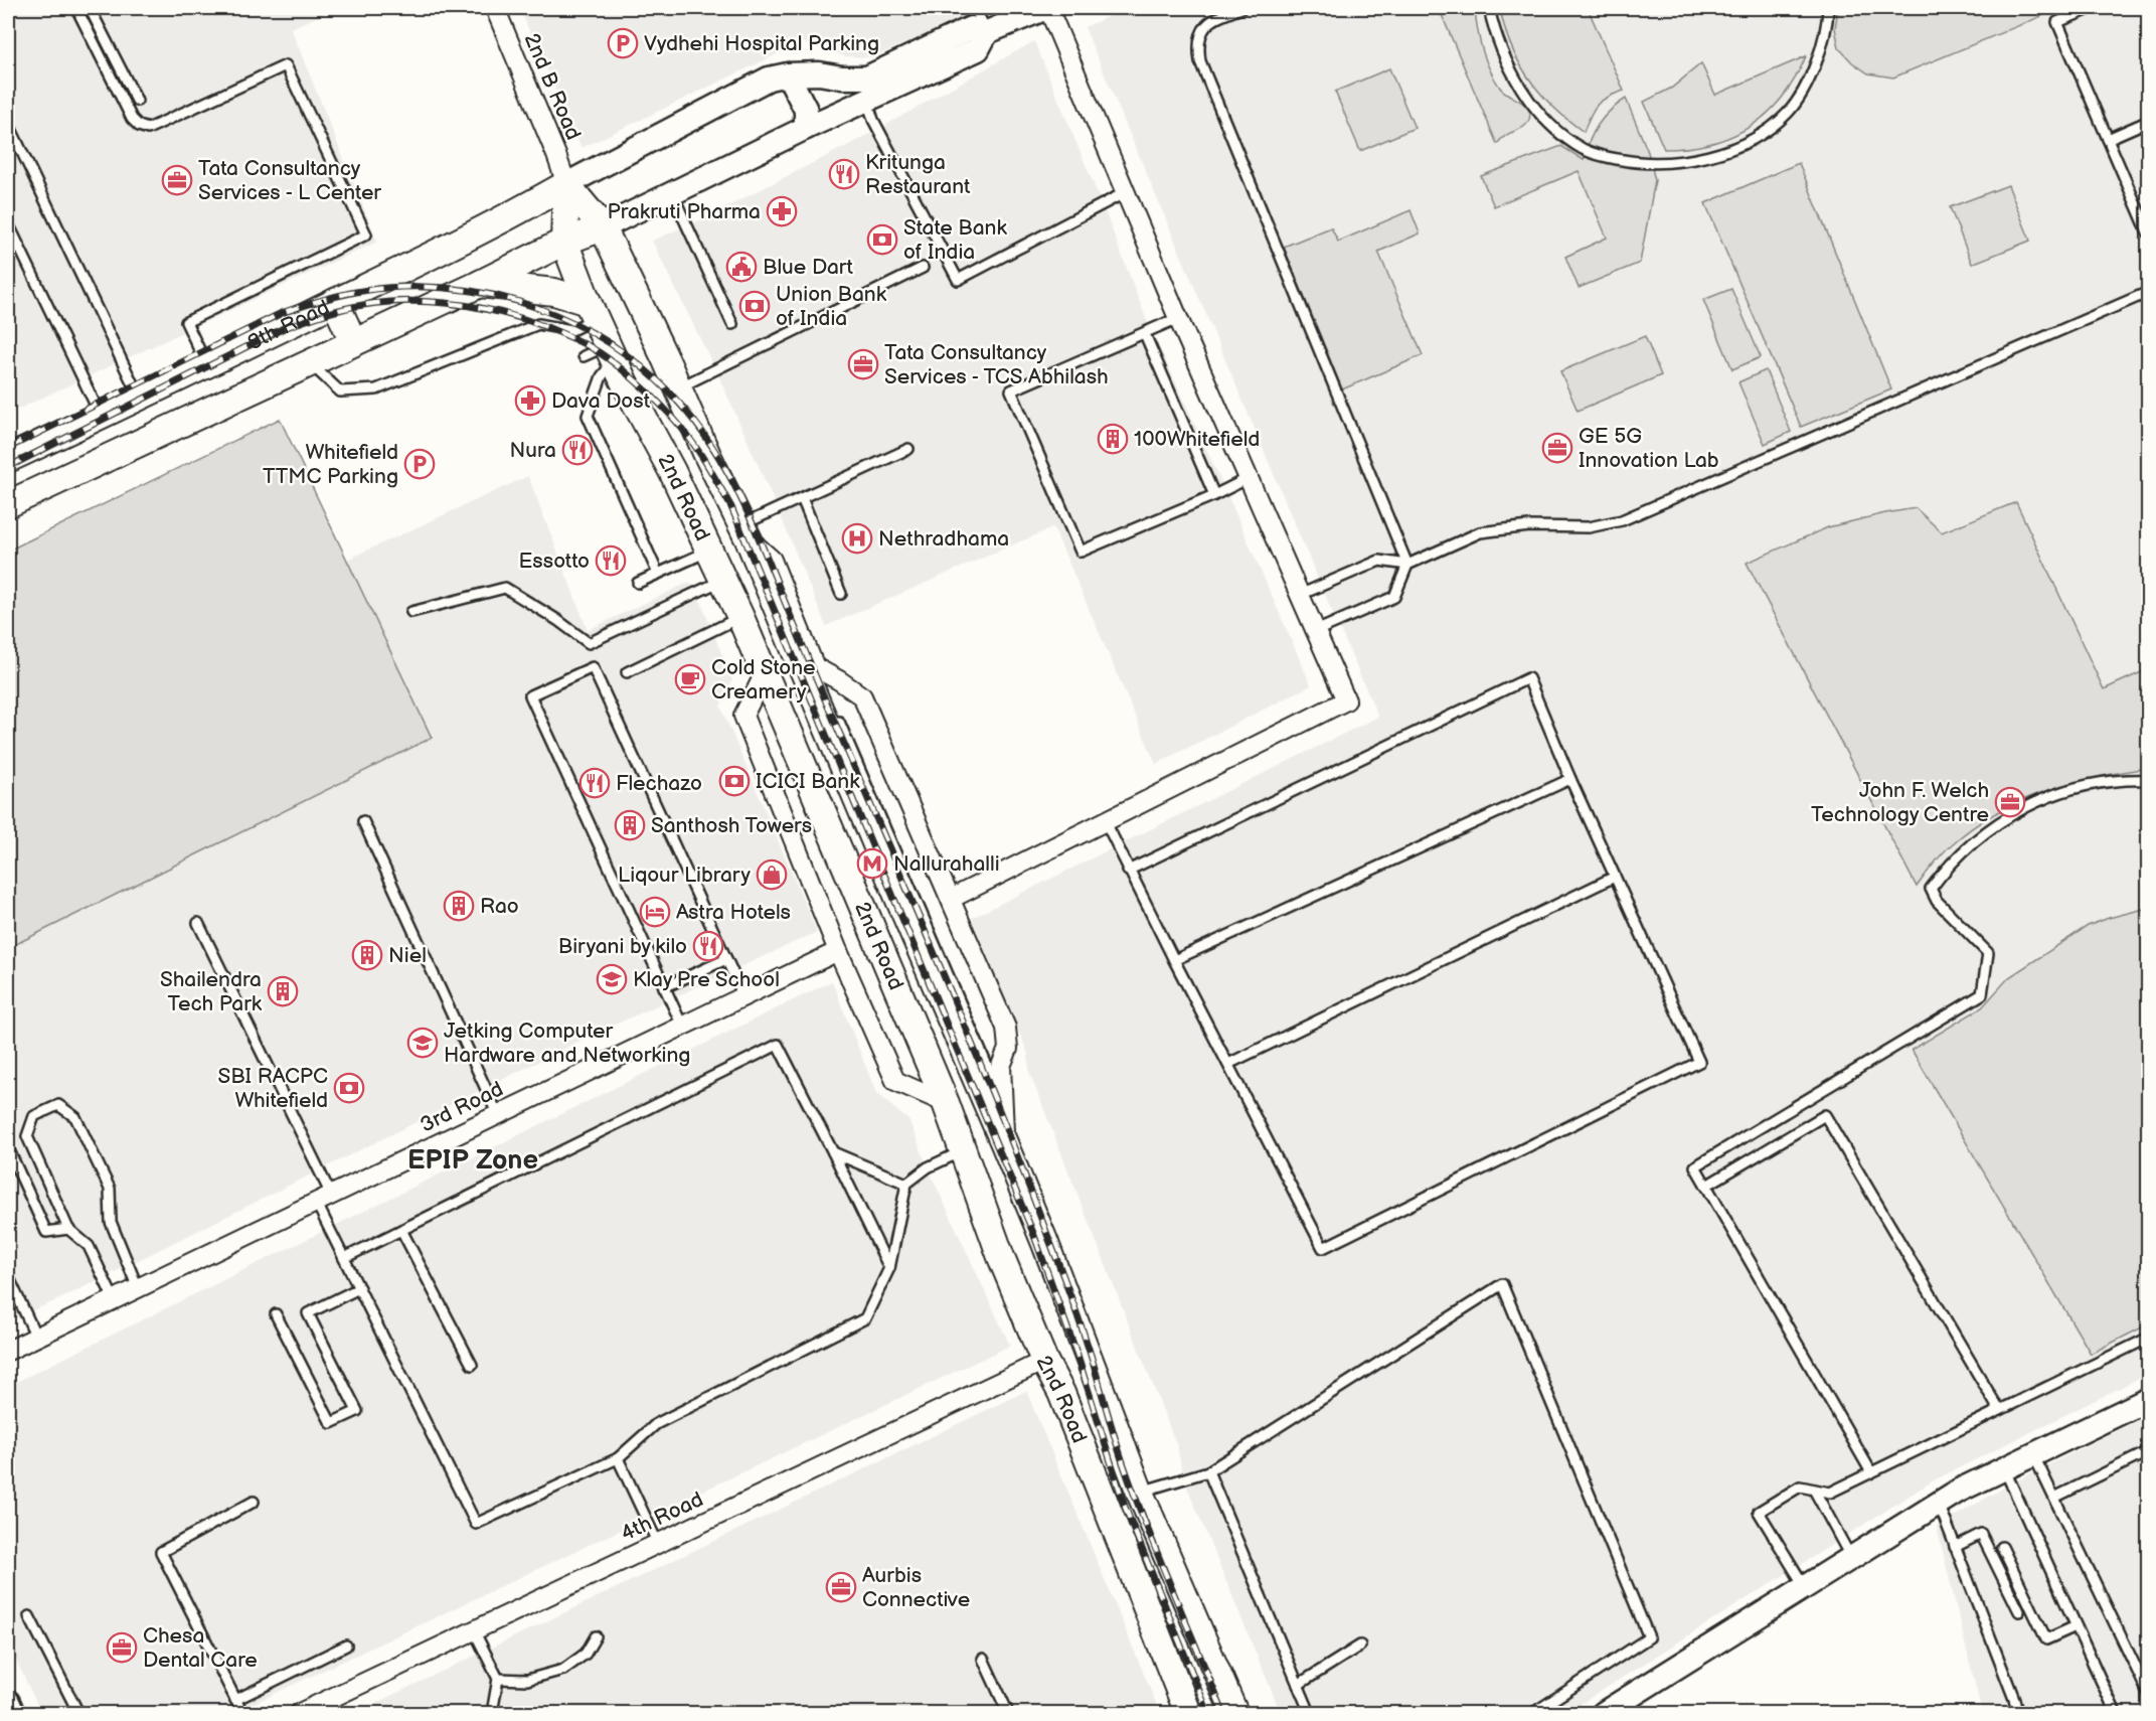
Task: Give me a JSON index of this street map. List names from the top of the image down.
{
  "streets": {
    "main road": ["8th Road", "2nd Road"],
    "street": ["2nd B Road", "3rd Road", "4th Road"]
  },
  "crossings": [
    ["2nd B Road", "8th Road"],
    ["2nd B Road", "2nd Road"],
    ["8th Road", "2nd Road"],
    ["2nd Road", "4th Road"]
  ],
  "districts": ["EPIP Zone"],
  "places": {
    "parking": ["Vydhehi Hospital Parking", "Whitefield TTMC Parking"],
    "restaurant": [
      "Kritunga Restaurant",
      "Nura",
      "Essotto",
      "Flechazo",
      "Biryani by kilo"
    ],
    "office": [
      "Tata Consultancy Services - L Center",
      "Tata Consultancy Services - TCS Abhilash",
      "GE 5G Innovation Lab",
      "John F. Welch Technology Centre",
      "Aurbis Connective",
      "Chesa Dental Care"
    ],
    "pharmacy": ["Prakruti Pharma", "Dava Dost"],
    "bank": [
      "State Bank of India",
      "Union Bank of India",
      "ICICI Bank",
      "SBI RACPC Whitefield"
    ],
    "public building": ["Blue Dart"],
    "building": [
      "100Whitefield",
      "Santhosh Towers",
      "Rao",
      "Niel",
      "Shailendra Tech Park"
    ],
    "hospital": ["Nethradhama"],
    "cafe": ["Cold Stone Creamery"],
    "metro station": ["Nallurahalli"],
    "shop": ["Liqour Library"],
    "hotel": ["Astra Hotels"],
    "school or university": ["Klay Pre School", "Jetking Computer Hardware and Networking"]
  }
}
